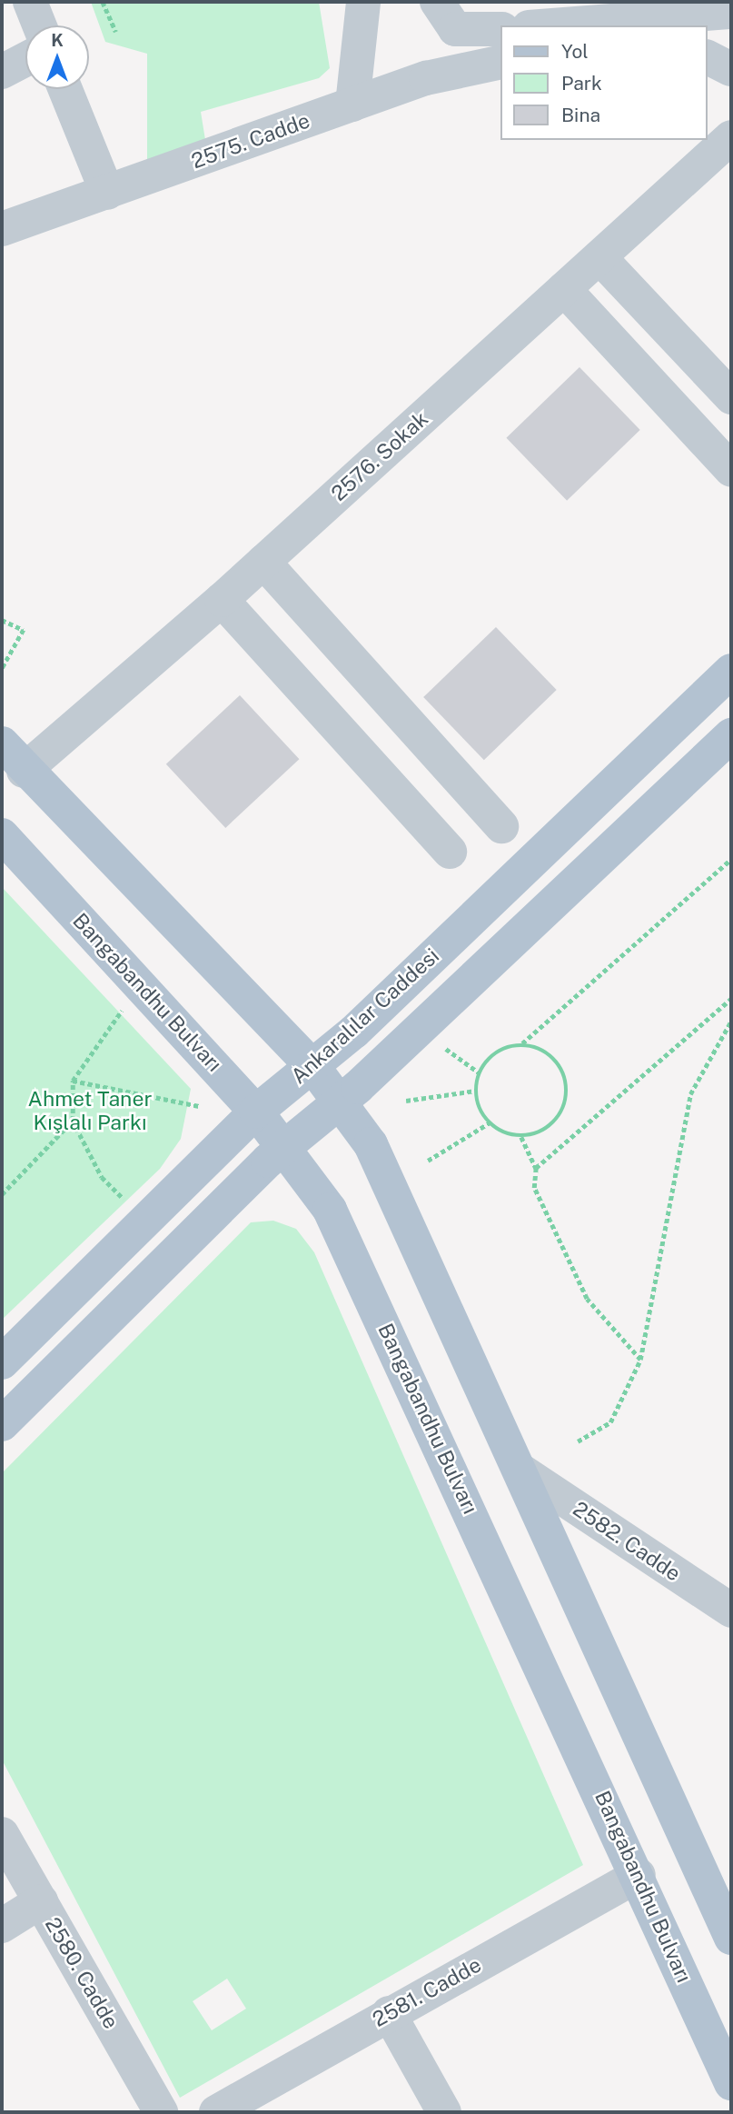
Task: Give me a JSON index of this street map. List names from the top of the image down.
{
  "streets": {
    "main road": ["Bangabandhu Bulvarı", "Ankaralılar Caddesi"],
    "street": [
      "2575. Cadde",
      "2576. Sokak",
      "2582. Cadde",
      "2580. Cadde",
      "2581. Cadde"
    ]
  },
  "crossings": [
    ["Bangabandhu Bulvarı", "Ankaralılar Caddesi"],
    ["Bangabandhu Bulvarı", "2581. Cadde"]
  ],
  "parks": ["Ahmet Taner Kışlalı Parkı"],
  "legend": ["Yol", "Park", "Bina"],
  "north": "top"
}
